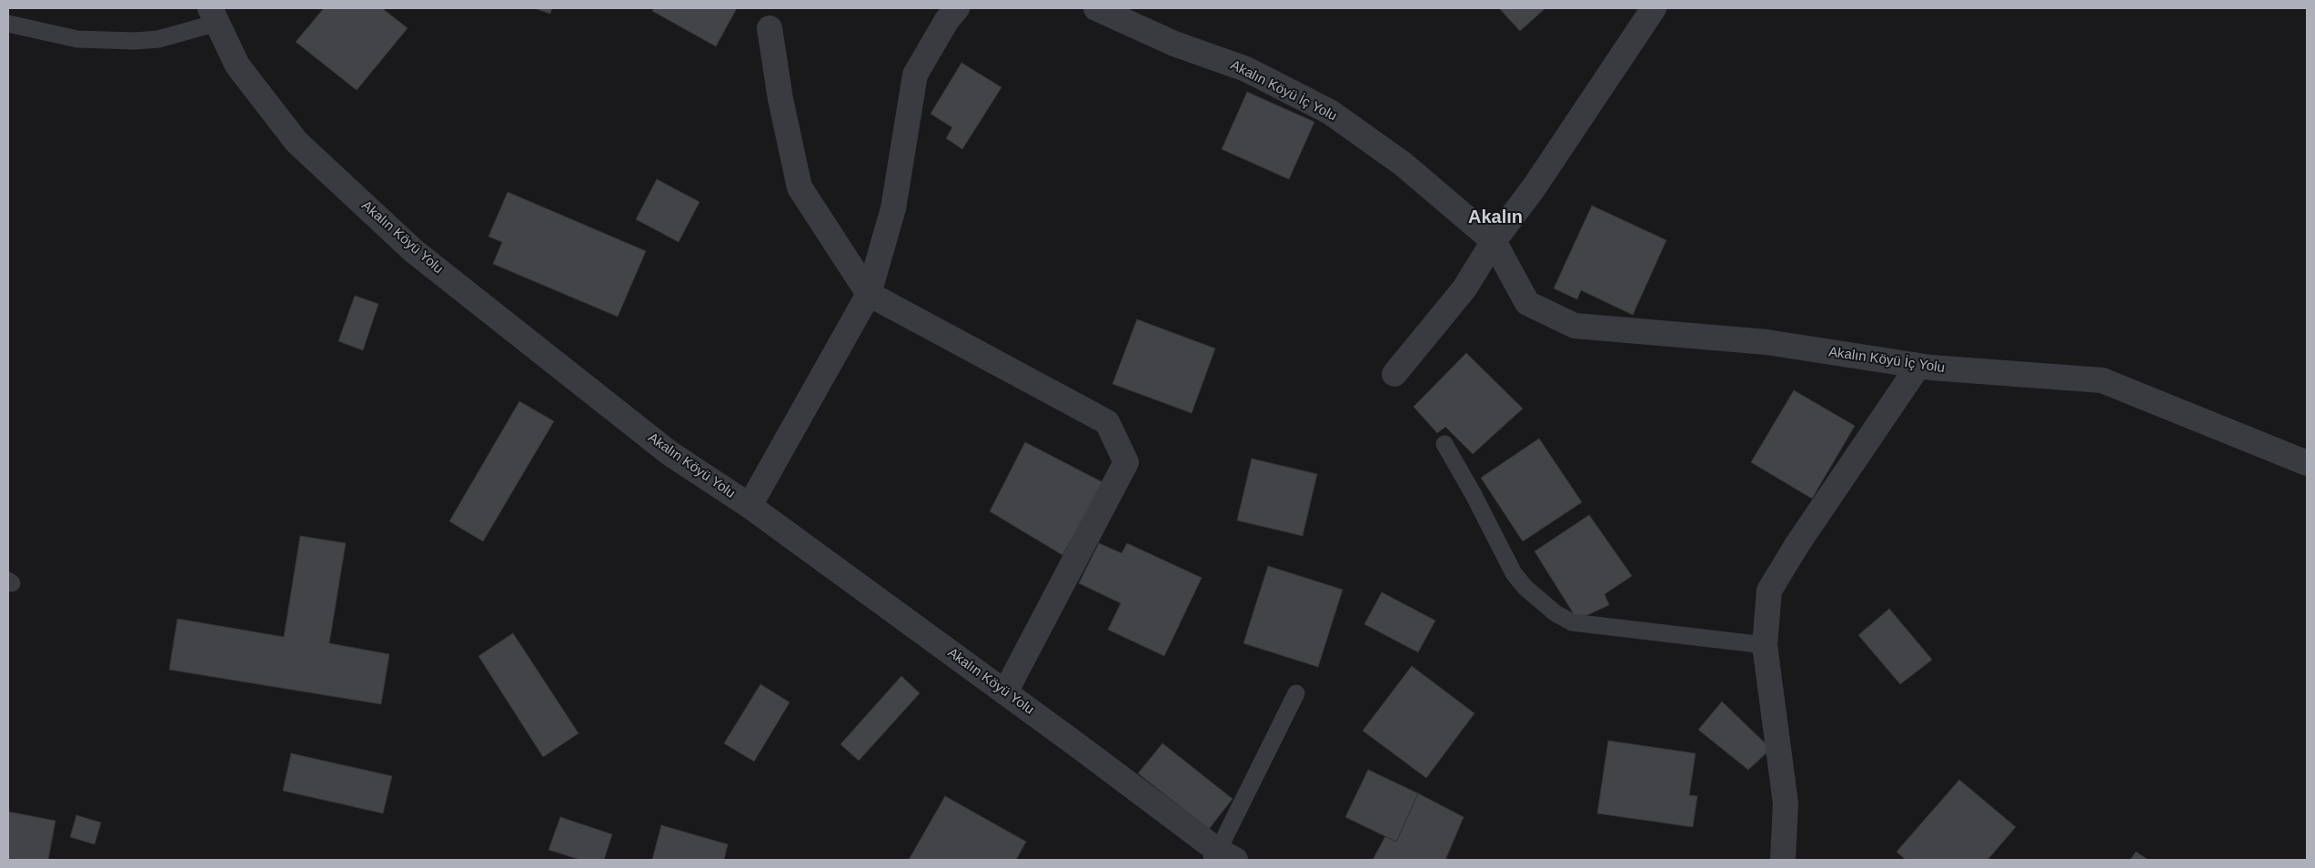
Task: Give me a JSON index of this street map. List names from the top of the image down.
{
  "streets": {
    "street": ["Akalın Köyü İç Yolu", "Akalın Köyü Yolu"]
  },
  "districts": ["Akalın"]
}
